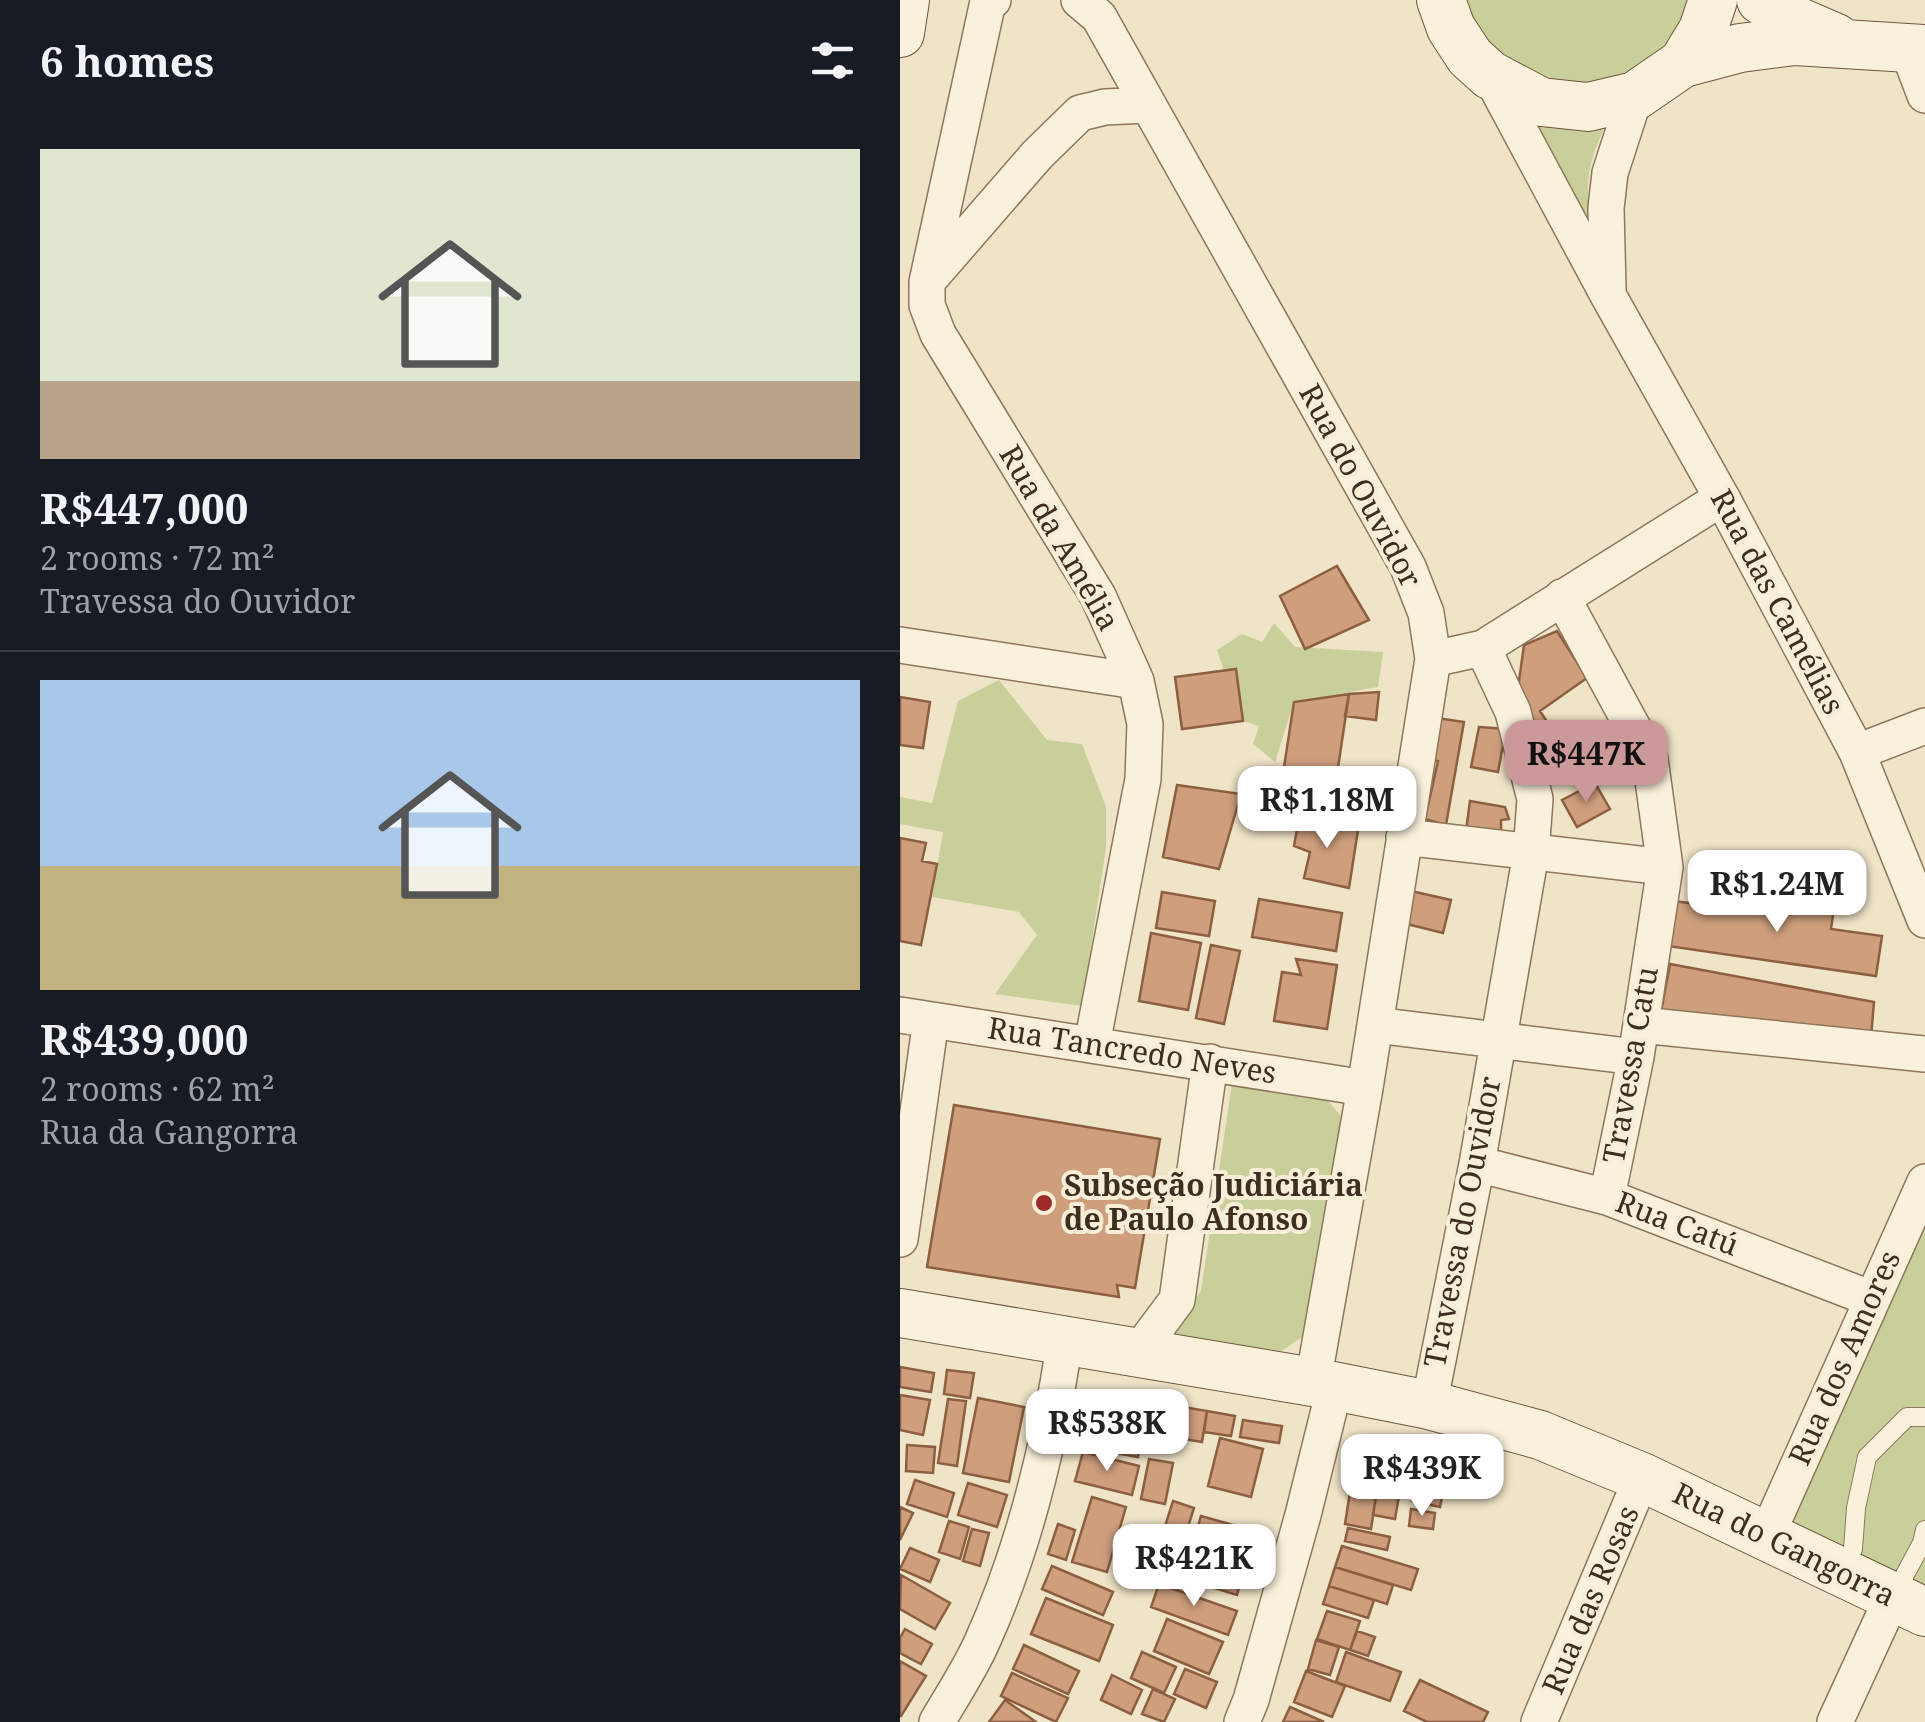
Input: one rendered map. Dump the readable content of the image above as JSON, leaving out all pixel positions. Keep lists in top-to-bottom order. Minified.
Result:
{"streets":{"street":["Rua do Ouvidor","Rua da Amélia","Rua das Camélias","Rua Tancredo Neves","Travessa Catu","Travessa do Ouvidor","Rua Catú","Rua dos Amores","Rua do Gangorra","Rua das Rosas"]},"crossings":[["Rua do Ouvidor","Rua Tancredo Neves"],["Rua do Ouvidor","Travessa do Ouvidor"],["Rua do Ouvidor","Rua do Gangorra"],["Rua da Amélia","Rua Tancredo Neves"],["Travessa Catu","Travessa do Ouvidor"],["Travessa Catu","Rua Catú"],["Travessa do Ouvidor","Rua Catú"],["Travessa do Ouvidor","Rua do Gangorra"],["Rua Catú","Rua dos Amores"],["Rua dos Amores","Rua do Gangorra"],["Rua do Gangorra","Rua das Rosas"]],"places":["Subseção Judiciária de Paulo Afonso"],"page":{"heading":"6 homes","list":[{"name":"R$447,000","note":"2 rooms · 72 m² · Travessa do Ouvidor"},{"name":"R$439,000","note":"2 rooms · 62 m² · Rua da Gangorra"}],"price":["R$447K","R$1.18M","R$1.24M","R$538K","R$439K","R$421K"]}}
